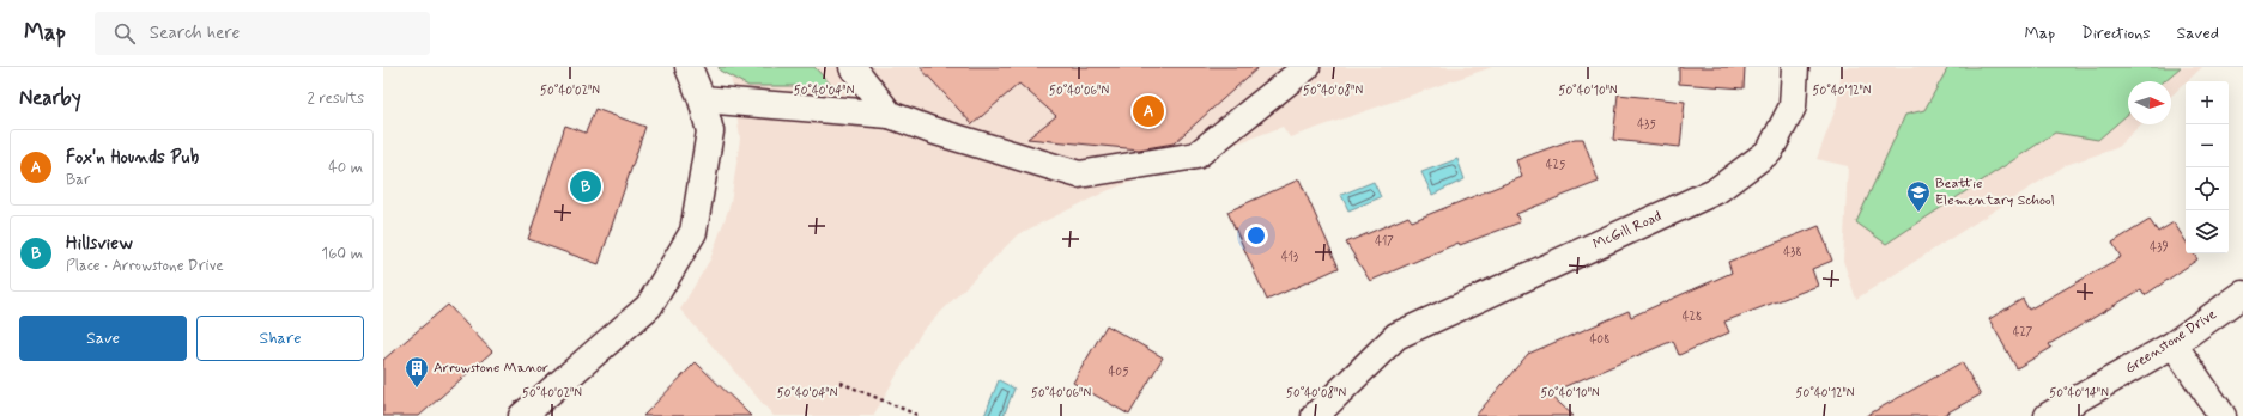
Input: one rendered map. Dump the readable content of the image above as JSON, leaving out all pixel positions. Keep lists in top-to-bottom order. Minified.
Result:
{"streets":{"street":["McGill Road","Greenstone Drive"]},"places":{"school or university":["Beattie Elementary School"],"building":["Arrowstone Manor"]},"house_numbers":["435","425","417","439","438","413","428","427","408","405"],"north":"right","page":{"header":"Map","search":"Search here","nav":["Map","Directions","Saved"],"heading":["Nearby","2 results"],"map_buttons":["+","−"],"pins":["A","B"],"list":[{"mark":"A","name":"Fox'n Hounds Pub","note":"Bar","value":"40 m"},{"mark":"B","name":"Hillsview","note":"Place · Arrowstone Drive","value":"160 m"}],"buttons":["Save","Share"]},"coordinates":["50°40'02\"N","50°40'04\"N","50°40'06\"N","50°40'08\"N","50°40'10\"N","50°40'12\"N","50°40'14\"N"]}
